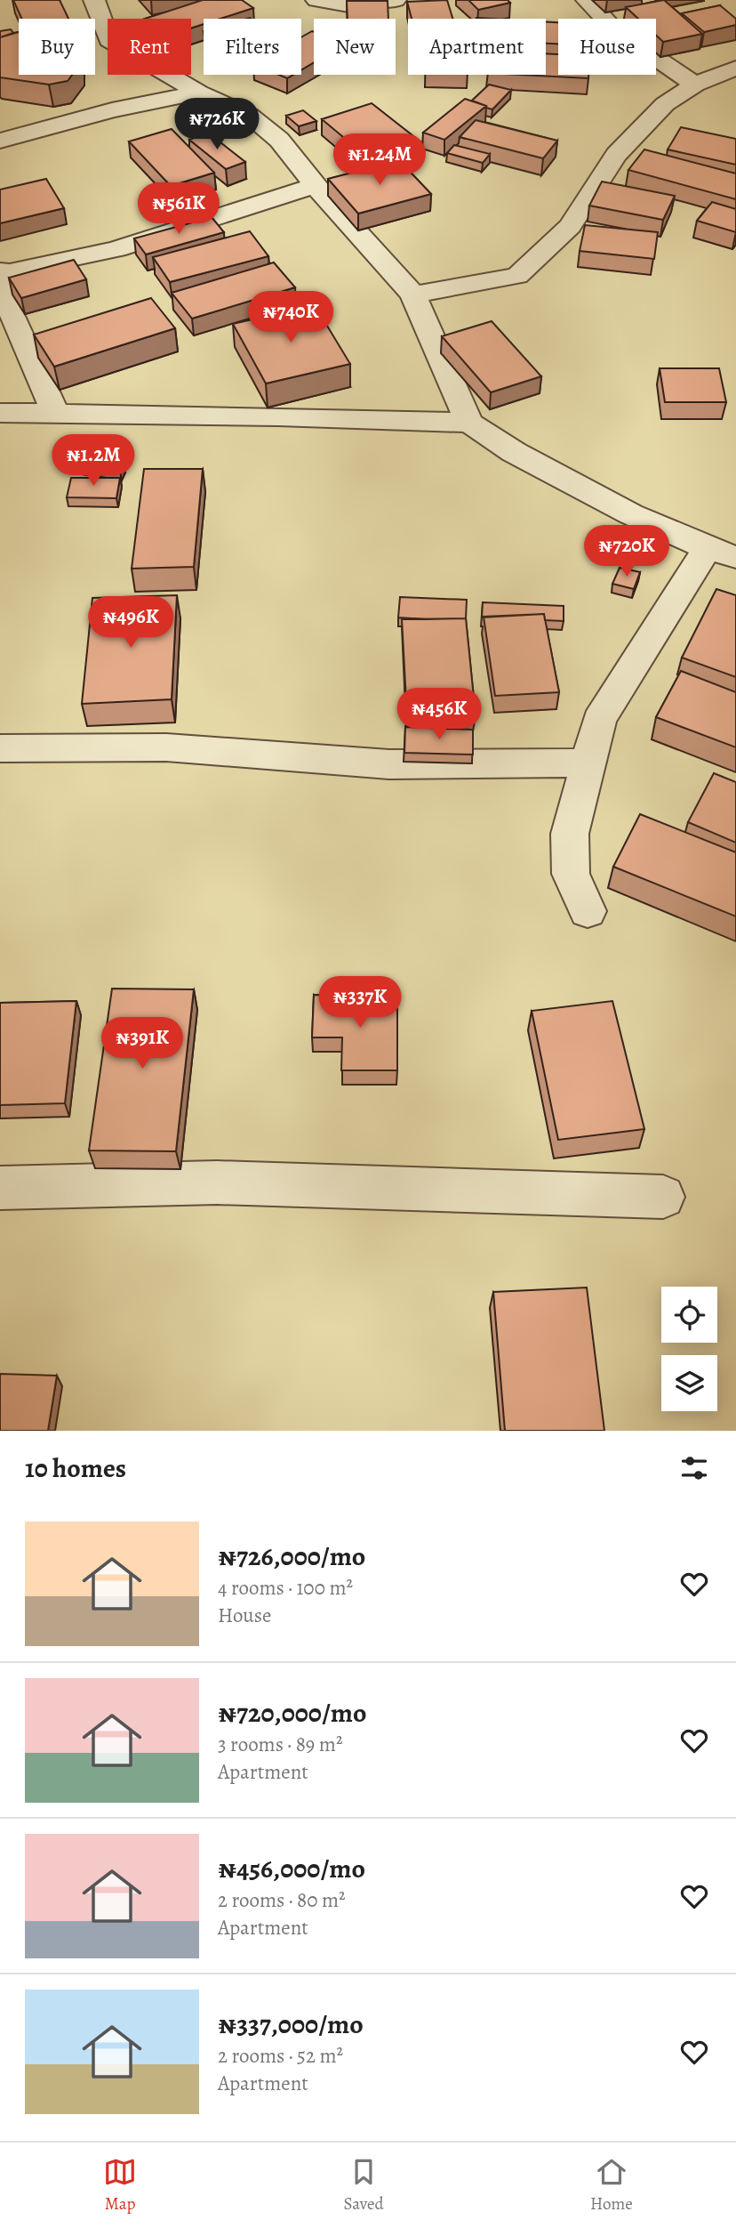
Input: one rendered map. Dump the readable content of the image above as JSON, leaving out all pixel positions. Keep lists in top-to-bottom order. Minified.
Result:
{"page":{"chip":["Buy","Rent","Filters","New","Apartment","House"],"price":["₦726K","₦1.24M","₦561K","₦740K","₦1.2M","₦720K","₦496K","₦456K","₦337K","₦391K"],"heading":"10 homes","list":[{"name":"₦726,000/mo","note":"4 rooms · 100 m² · House"},{"name":"₦720,000/mo","note":"3 rooms · 89 m² · Apartment"},{"name":"₦456,000/mo","note":"2 rooms · 80 m² · Apartment"},{"name":"₦337,000/mo","note":"2 rooms · 52 m² · Apartment"}],"tabs":["Map","Saved","Home"]}}
